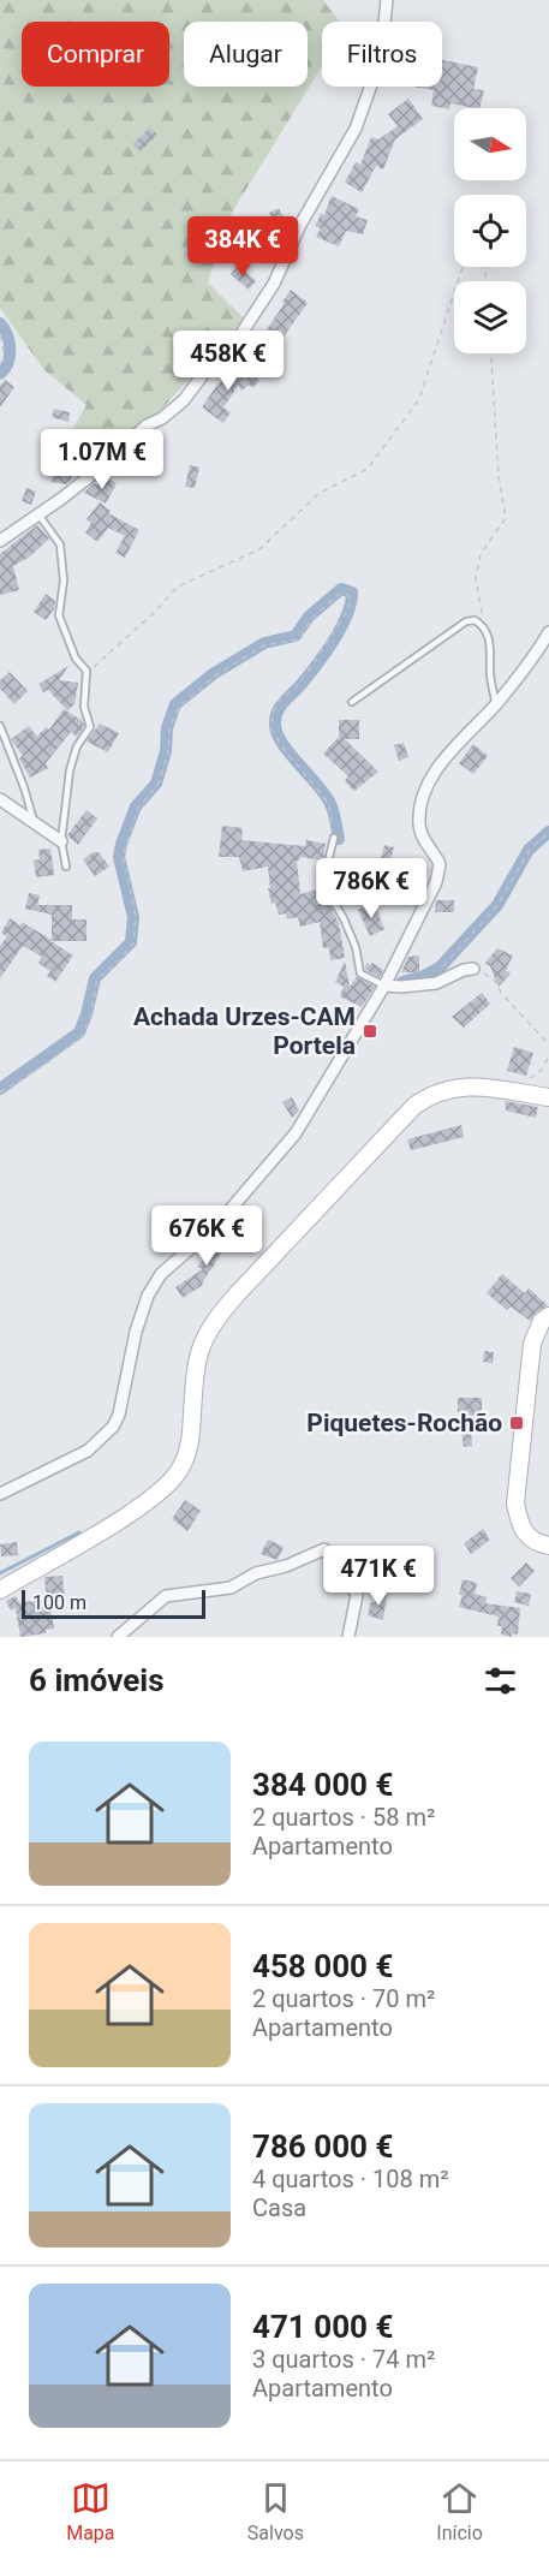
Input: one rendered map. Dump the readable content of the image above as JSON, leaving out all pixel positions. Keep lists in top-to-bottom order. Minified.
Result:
{"places":{"transit":["Achada Urzes-CAM Portela","Piquetes-Rochão"]},"scale_bar":"100 m","north":"right","page":{"chip":["Comprar","Alugar","Filtros"],"price":["384K €","458K €","1.07M €","786K €","676K €","471K €"],"scale":"100 m","heading":"6 imóveis","list":[{"name":"384 000 €","note":"2 quartos · 58 m² · Apartamento"},{"name":"458 000 €","note":"2 quartos · 70 m² · Apartamento"},{"name":"786 000 €","note":"4 quartos · 108 m² · Casa"},{"name":"471 000 €","note":"3 quartos · 74 m² · Apartamento"}],"tabs":["Mapa","Salvos","Início"]}}
